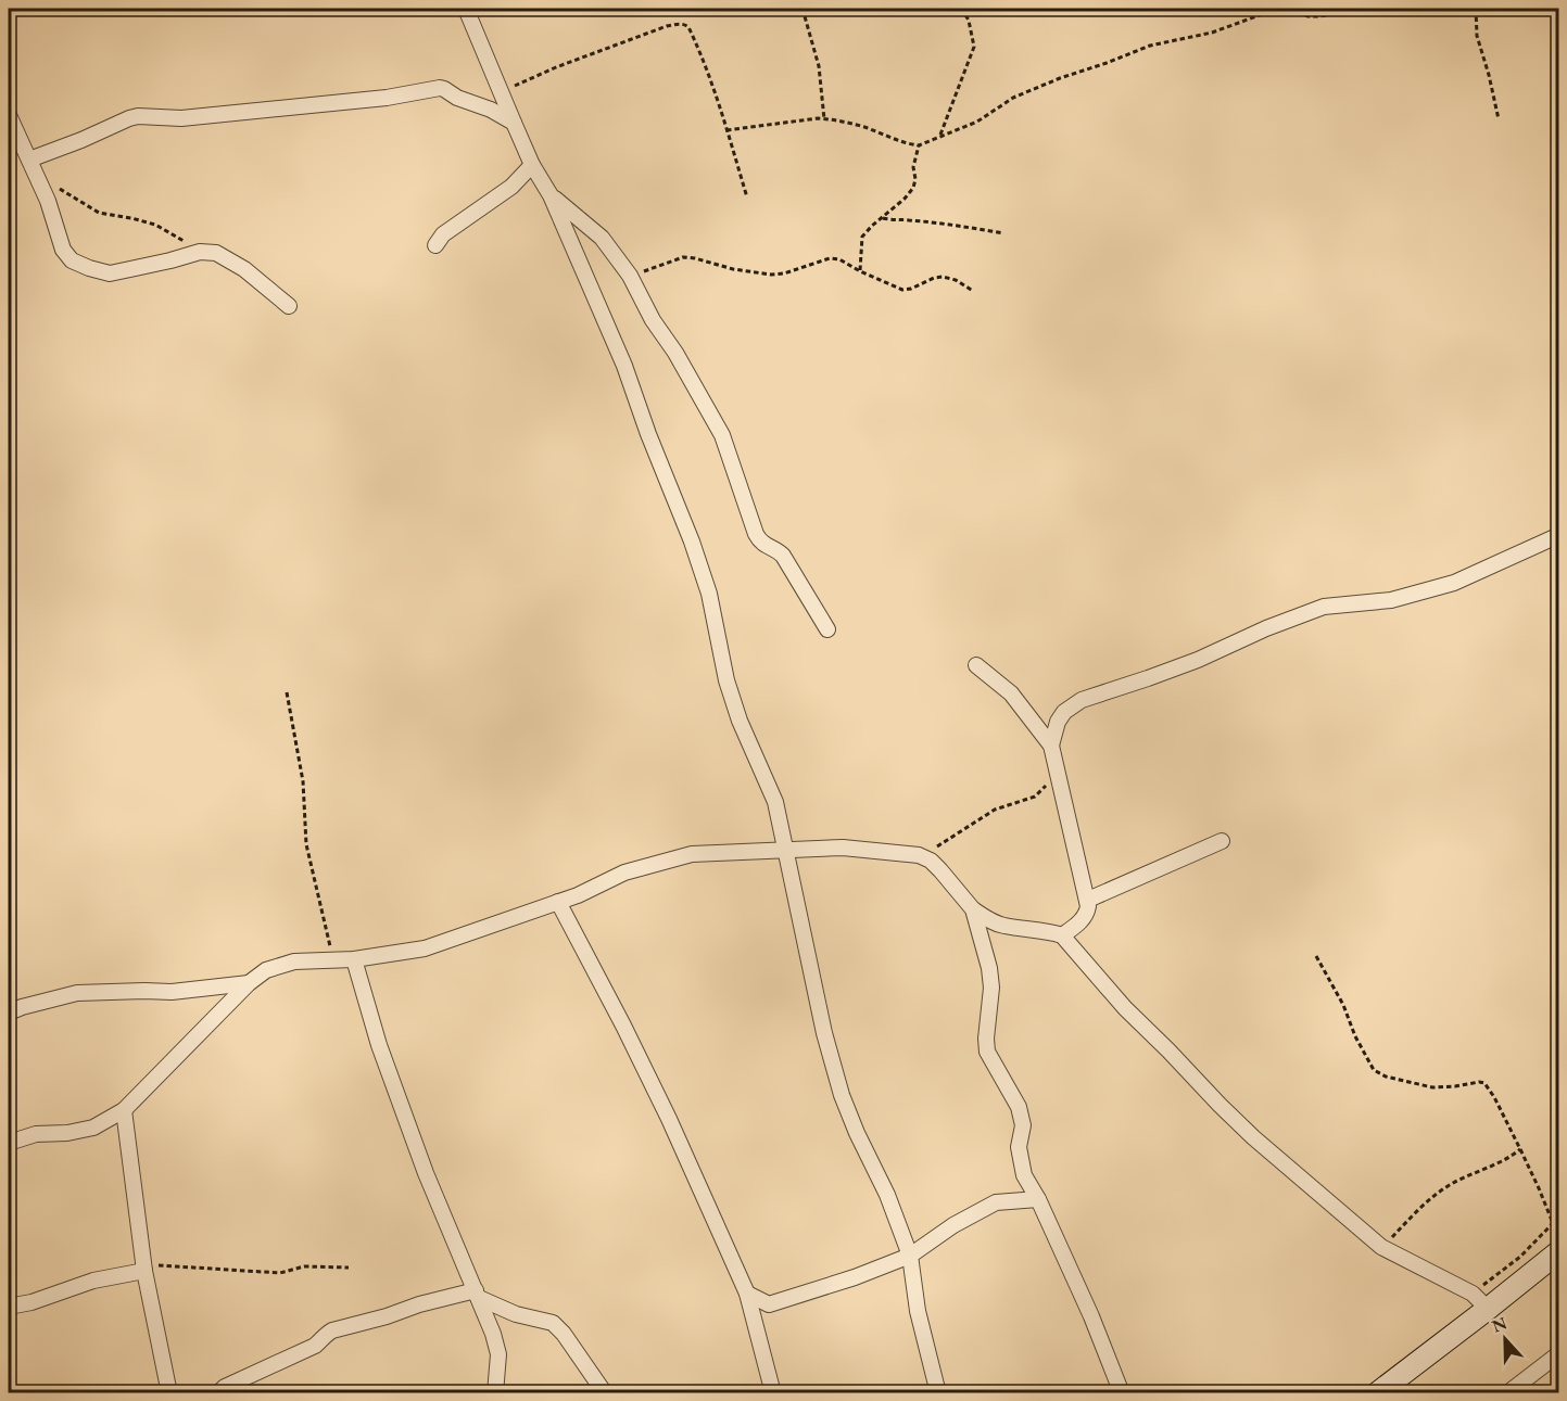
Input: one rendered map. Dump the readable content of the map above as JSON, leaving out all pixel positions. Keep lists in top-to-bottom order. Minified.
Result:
{"north":"top"}
